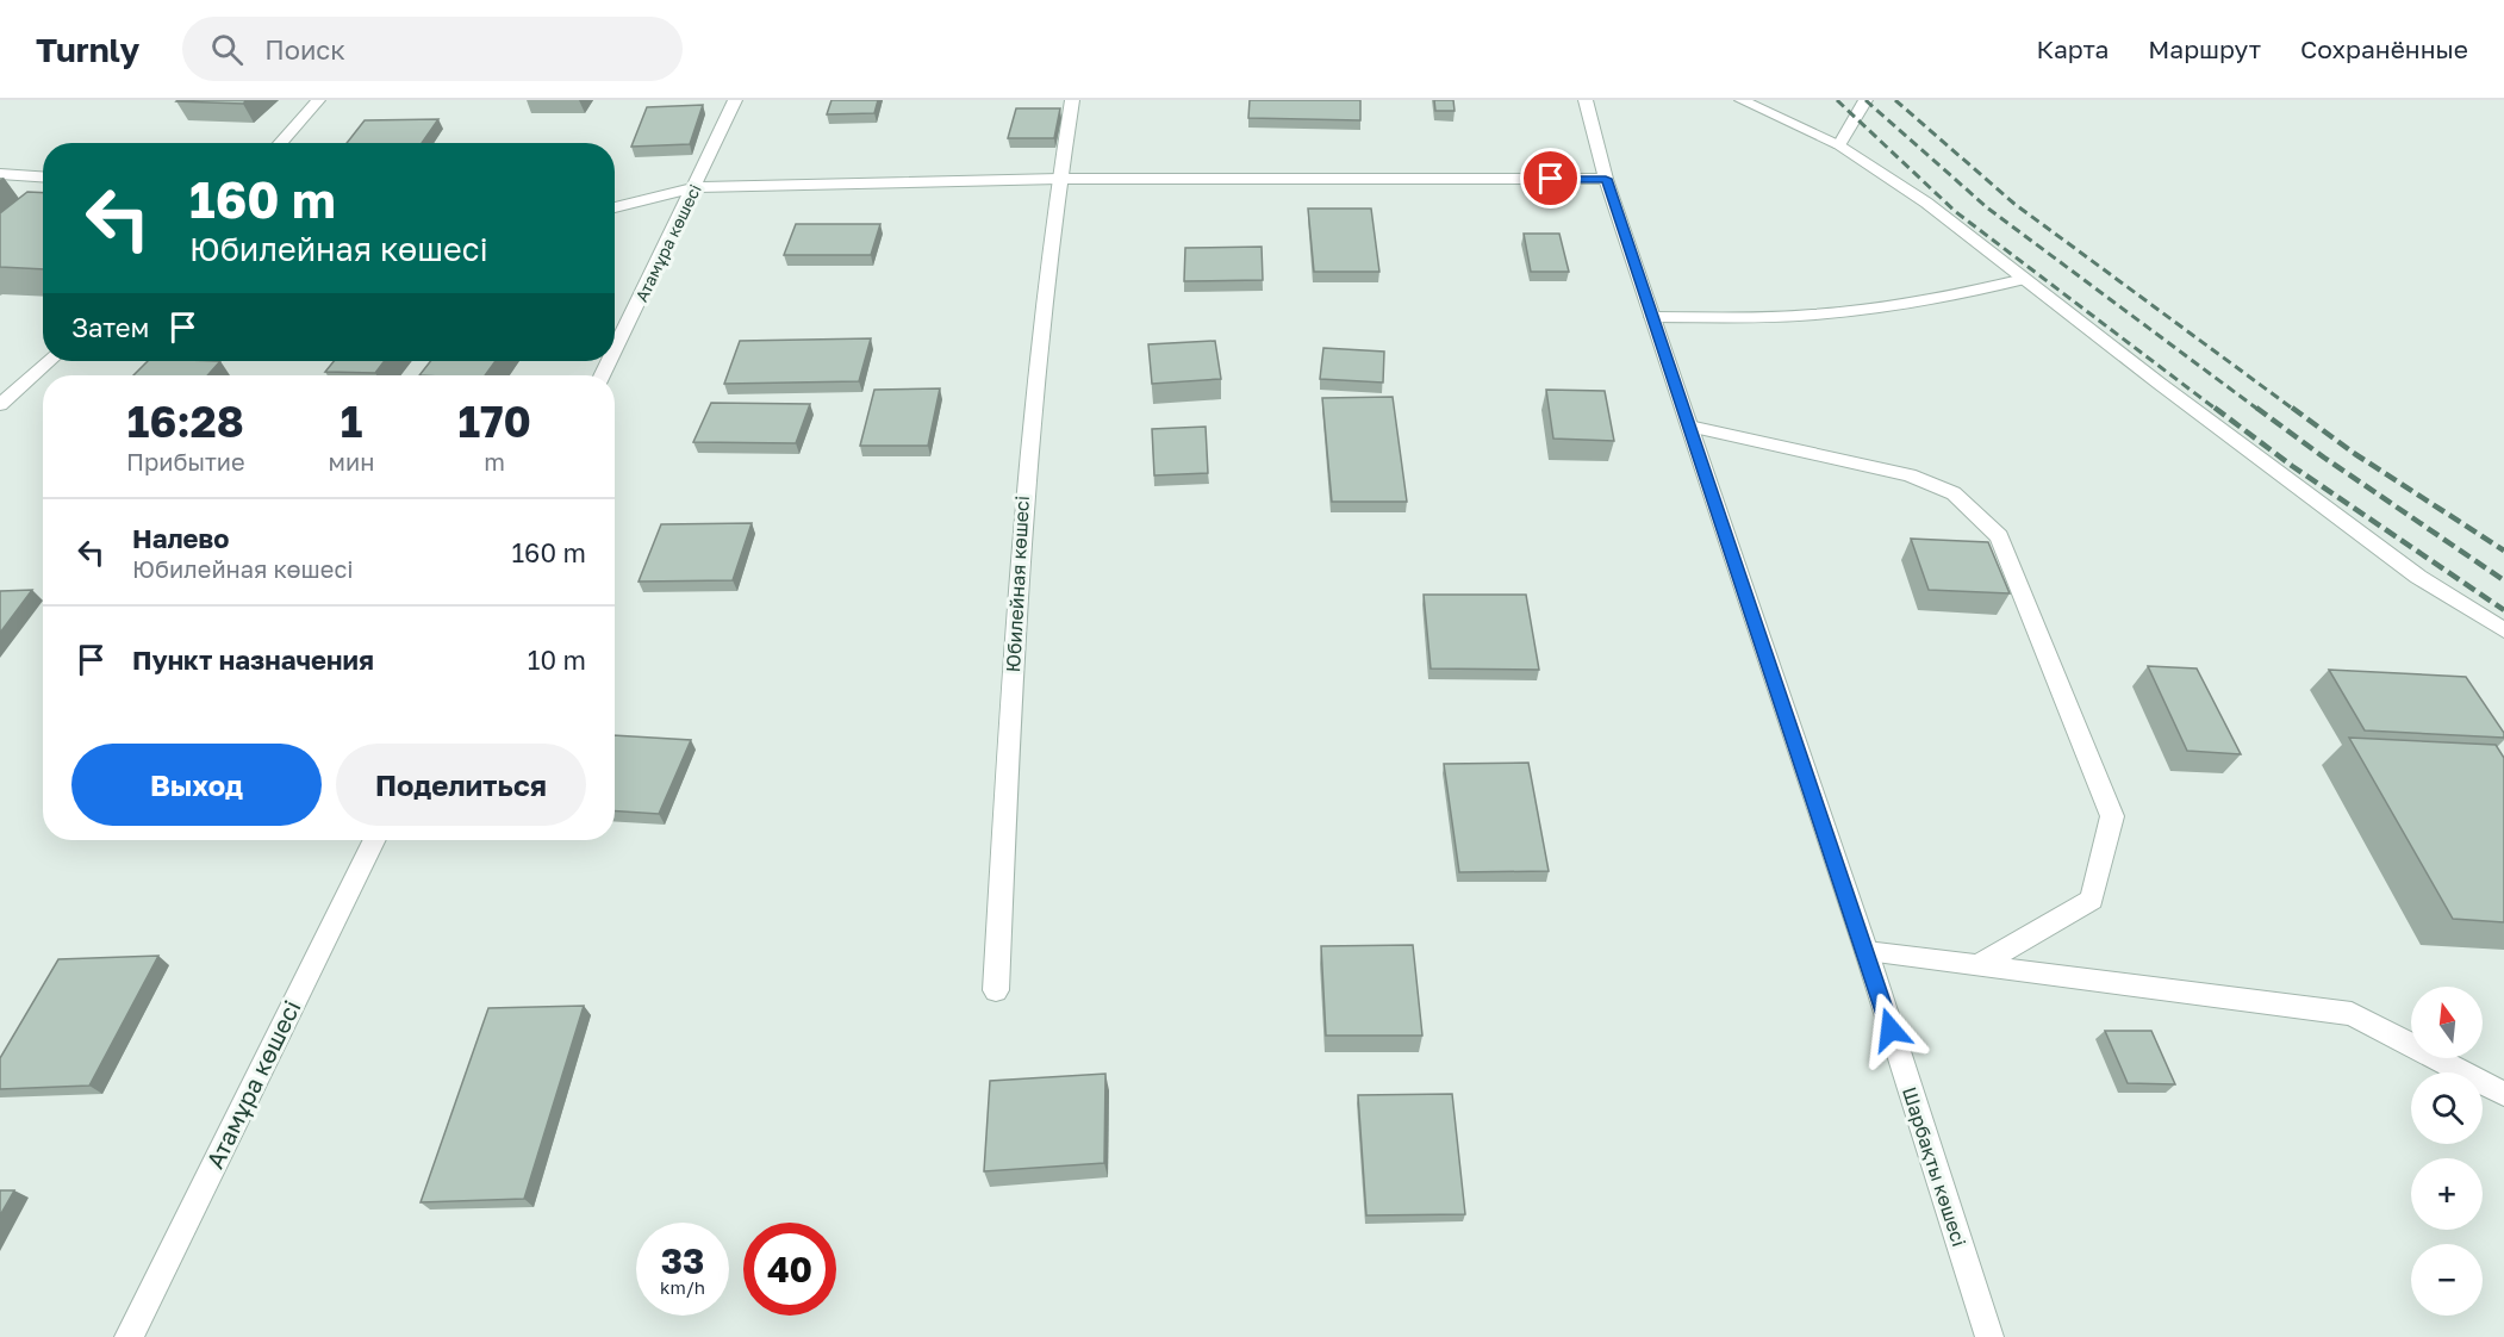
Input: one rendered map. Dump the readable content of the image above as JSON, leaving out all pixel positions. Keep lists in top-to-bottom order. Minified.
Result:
{"streets":{"street":["Атамұра көшесі","Юбилейная көшесі","Шарбақты көшесі"]},"north":"top","page":{"header":"Turnly","search":"Поиск","nav":["Карта","Маршрут","Сохранённые"],"turn":["160 m","Юбилейная көшесі"],"then":"Затем","eta":["16:28","Прибытие","1","мин","170","m"],"list":[{"name":"Налево","note":"Юбилейная көшесі","value":"160 m"},{"name":"Пункт назначения","value":"10 m"}],"buttons":["Выход","Поделиться"],"map_buttons":["+","−"],"speed":"33 km/h","limit":"40"}}
